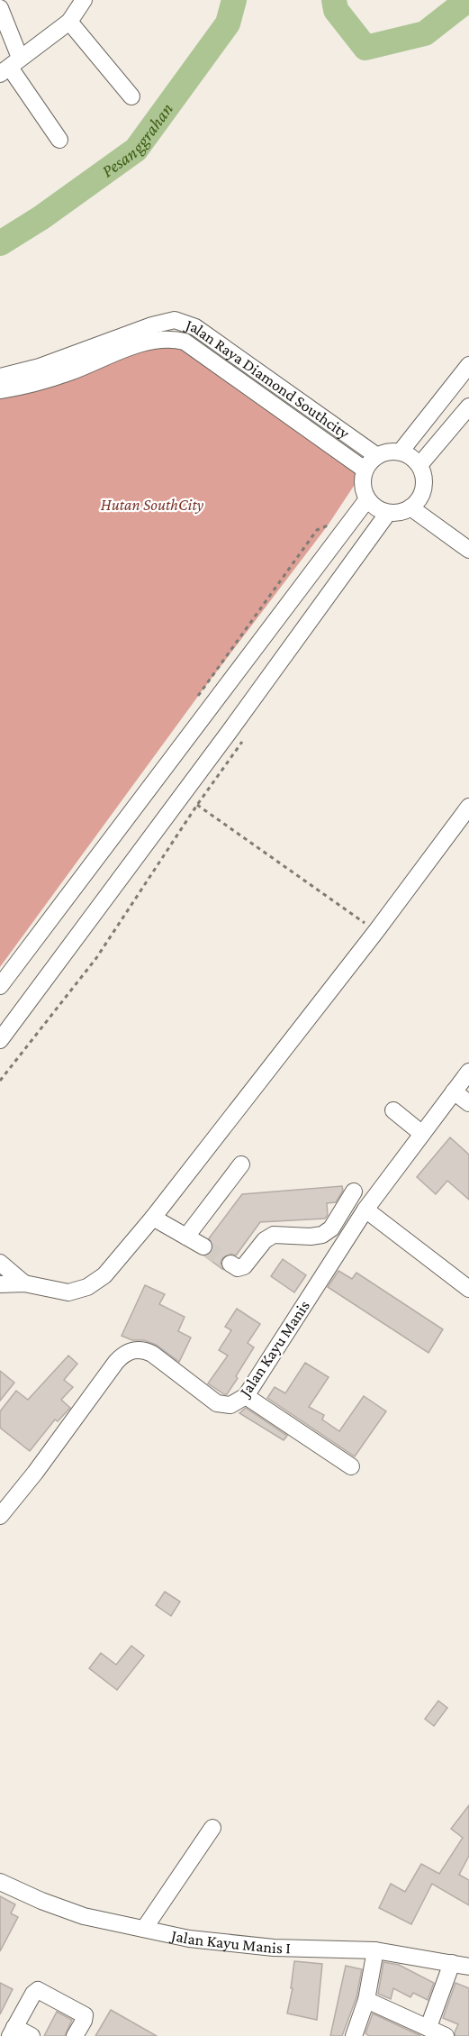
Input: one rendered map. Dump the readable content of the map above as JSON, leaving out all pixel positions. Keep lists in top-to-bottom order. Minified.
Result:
{"streets":{"street":["Jalan Raya Diamond Southcity","Jalan Kayu Manis","Jalan Kayu Manis I"]},"water":["Pesanggrahan"],"parks":["Hutan SouthCity"]}
